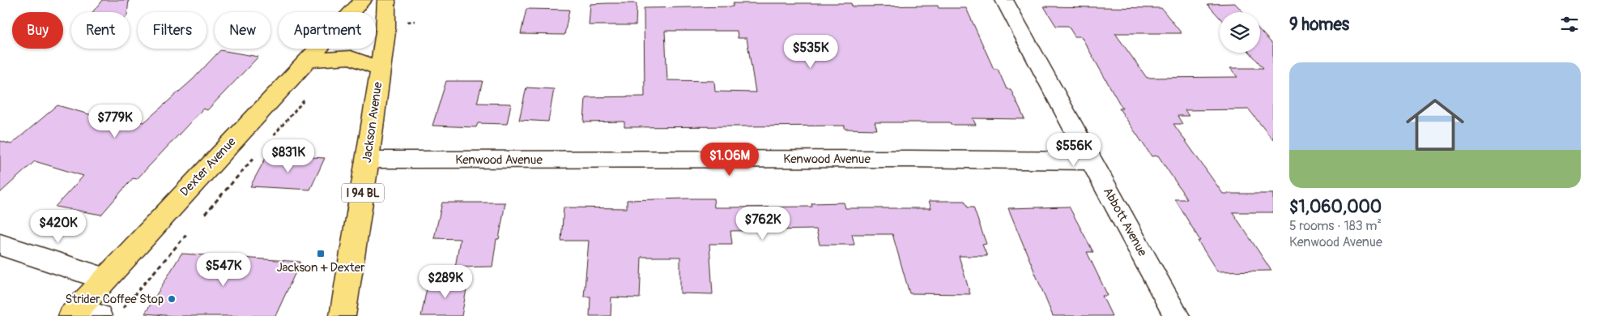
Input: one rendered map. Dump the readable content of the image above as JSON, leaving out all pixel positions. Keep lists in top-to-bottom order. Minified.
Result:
{"streets":{"main road":["Jackson Avenue","Dexter Avenue","I 94 BL"],"street":["Kenwood Avenue","Abbott Avenue"]},"crossings":[["Jackson Avenue","Kenwood Avenue"],["Kenwood Avenue","Abbott Avenue"]],"places":{"transit":["Jackson + Dexter"],"other":["Strider Coffee Stop"]},"page":{"heading":"9 homes","chip":["Buy","Rent","Filters","New","Apartment"],"price":["$535K","$779K","$556K","$831K","$1.06M","$762K","$420K","$547K","$289K"],"list":[{"name":"$1,060,000","note":"5 rooms · 183 m² · Kenwood Avenue"}]}}
